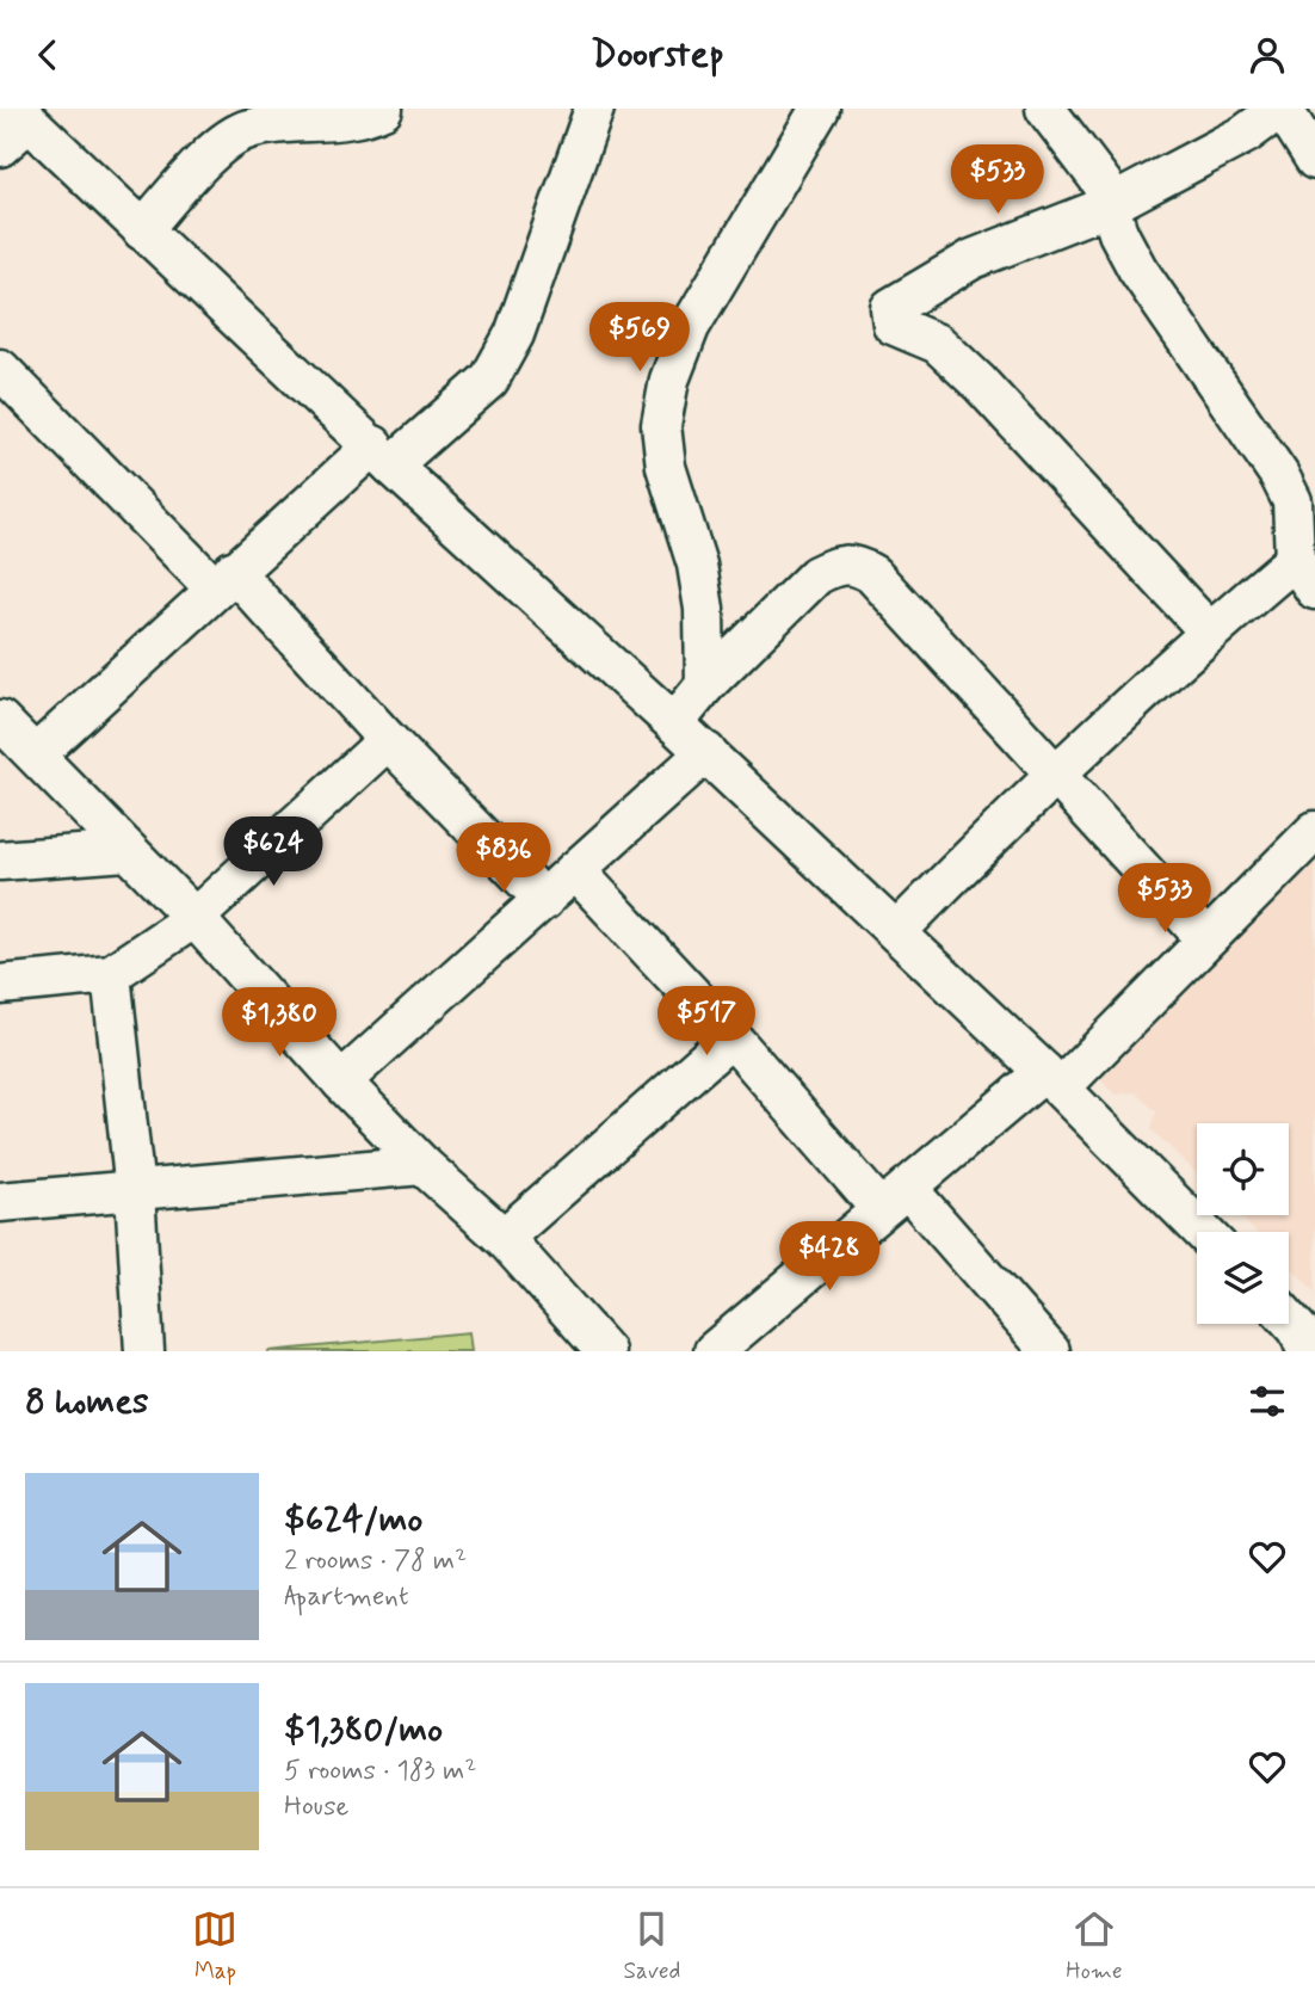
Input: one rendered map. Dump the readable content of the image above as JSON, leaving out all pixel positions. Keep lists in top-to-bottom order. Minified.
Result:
{"page":{"header":"Doorstep","price":["$533","$569","$624","$836","$533","$517","$1,380","$428"],"heading":"8 homes","list":[{"name":"$624/mo","note":"2 rooms · 78 m² · Apartment"},{"name":"$1,380/mo","note":"5 rooms · 183 m² · House"}],"tabs":["Map","Saved","Home"]}}
